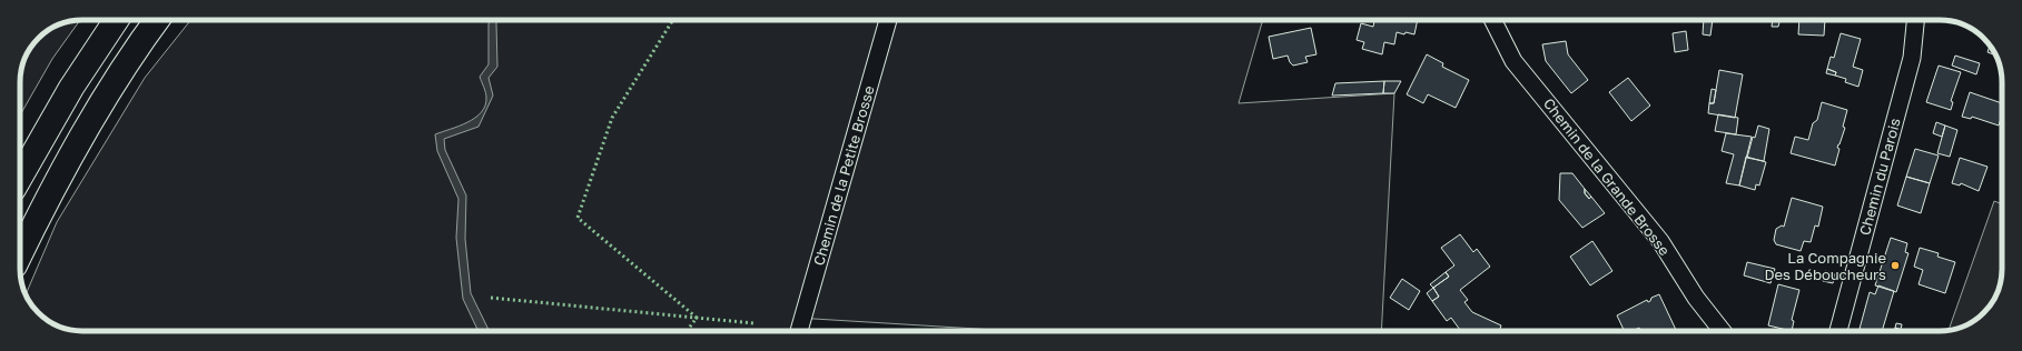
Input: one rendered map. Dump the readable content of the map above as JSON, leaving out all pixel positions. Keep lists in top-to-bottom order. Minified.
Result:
{"streets":{"street":["Chemin de la Petite Brosse","Chemin de la Grande Brosse","Chemin du Parois"]},"places":["La Compagnie Des Déboucheurs"]}
